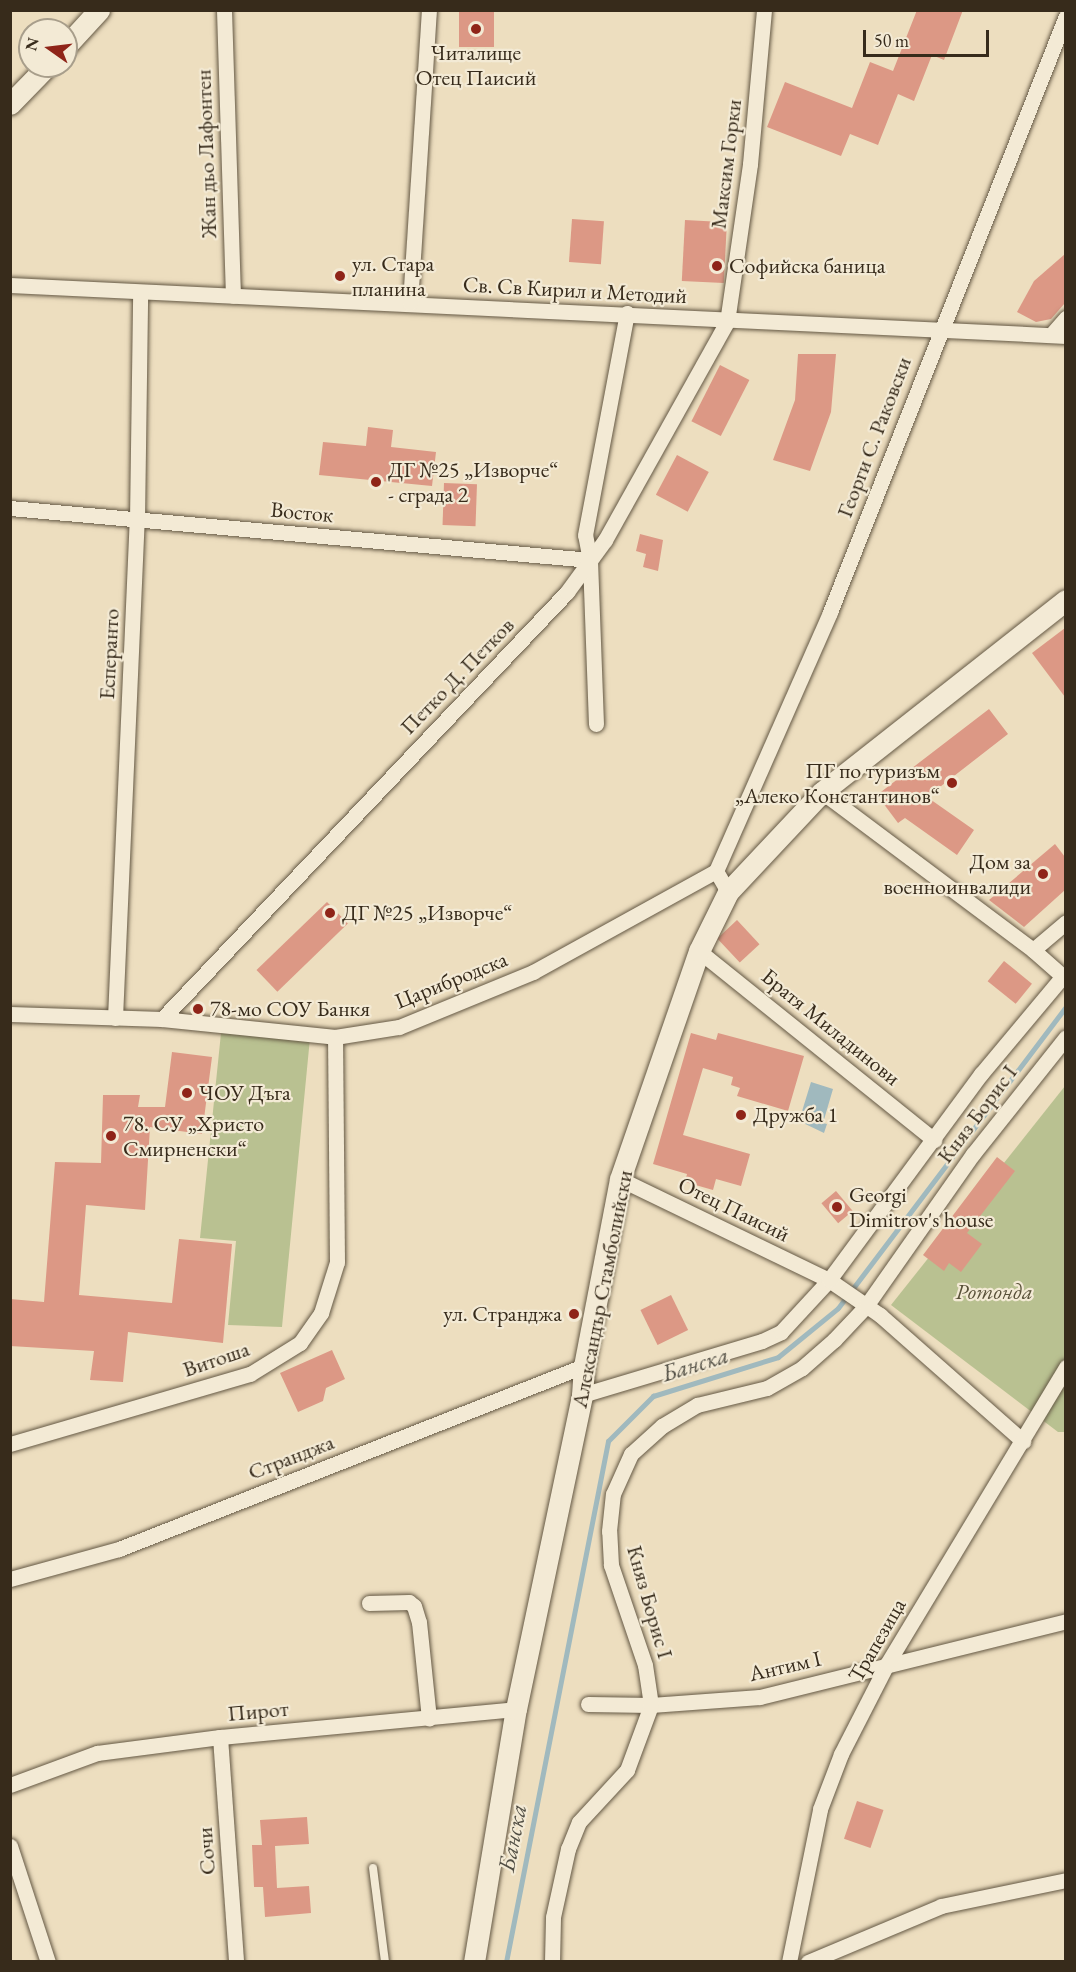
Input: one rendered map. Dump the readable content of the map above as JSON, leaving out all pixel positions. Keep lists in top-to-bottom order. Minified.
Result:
{"streets":{"street":["Жан дьо Лафонтен","Максим Горки","Св. Св Кирил и Методий","Георги С. Раковски","Восток","Есперанто","Петко Д. Петков","Царибродска","Братя Миладинови","Княз Борис I","Отец Паисий","Александър Стамболийски","Витоша","Странджа","Трапезица","Антим I","Пирот","Сочи"]},"crossings":[["Жан дьо Лафонтен","Св. Св Кирил и Методий"],["Максим Горки","Св. Св Кирил и Методий"],["Максим Горки","Петко Д. Петков"],["Св. Св Кирил и Методий","Георги С. Раковски"],["Св. Св Кирил и Методий","Есперанто"],["Св. Св Кирил и Методий","Петко Д. Петков"],["Георги С. Раковски","Царибродска"],["Восток","Есперанто"],["Восток","Петко Д. Петков"],["Есперанто","Царибродска"],["Петко Д. Петков","Царибродска"],["Царибродска","Витоша"],["Братя Миладинови","Княз Борис I"],["Братя Миладинови","Александър Стамболийски"],["Княз Борис I","Отец Паисий"],["Княз Борис I","Александър Стамболийски"],["Княз Борис I","Антим I"],["Отец Паисий","Александър Стамболийски"],["Александър Стамболийски","Странджа"],["Александър Стамболийски","Пирот"],["Трапезица","Антим I"],["Пирот","Сочи"]],"water":["Банска"],"parks":["Ротонда"],"places":["Читалище Отец Паисий","Софийска баница","ул. Стара планина","ДГ №25 „Изворче“ - сграда 2","ПГ по туризъм „Алеко Константинов“","Дом за военноинвалиди","ДГ №25 „Изворче“","78-мо СОУ Банкя","ЧОУ Дъга","Дружба 1","78. СУ „Христо Смирненски“","Georgi Dimitrov's house","ул. Странджа"],"scale_bar":"50 m","north":"left"}
